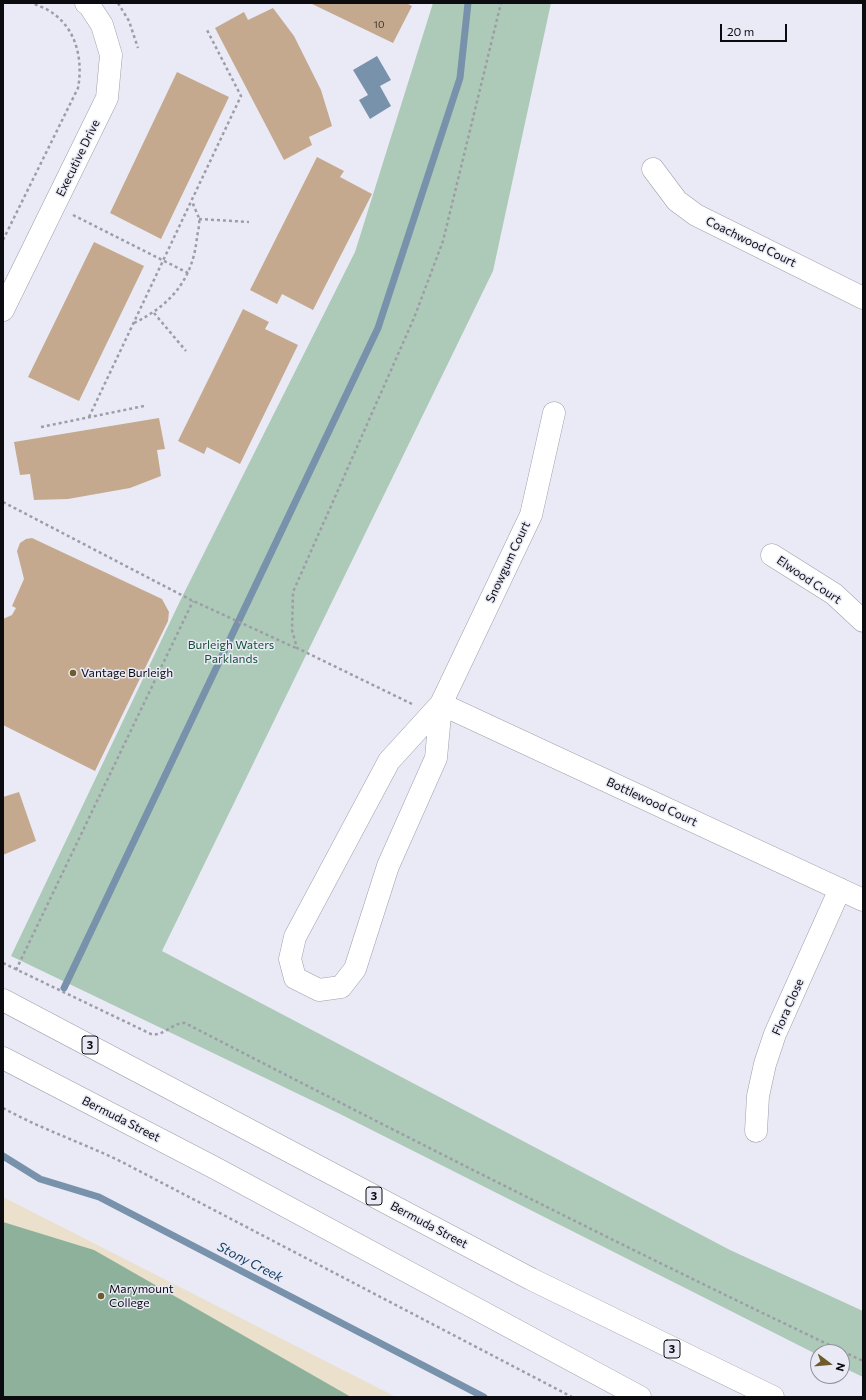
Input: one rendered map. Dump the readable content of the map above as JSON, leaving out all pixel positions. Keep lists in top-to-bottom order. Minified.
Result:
{"streets":{"street":["Executive Drive","Coachwood Court","Snowgum Court","Elwood Court","Bottlewood Court","Flora Close","3","Bermuda Street"]},"crossings":[["Snowgum Court","Bottlewood Court"],["Bottlewood Court","Flora Close"]],"water":["Stony Creek"],"parks":["Burleigh Waters Parklands"],"places":["Vantage Burleigh","Marymount College"],"house_numbers":["10"],"scale_bar":"20 m","north":"right"}
